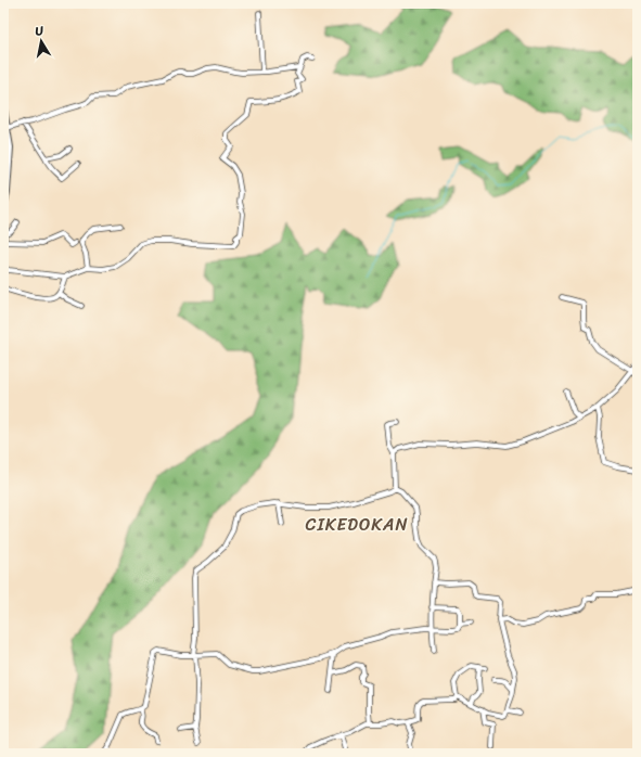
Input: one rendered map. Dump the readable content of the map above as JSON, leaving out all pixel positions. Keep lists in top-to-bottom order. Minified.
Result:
{"districts":["CIKEDOKAN"],"north":"top"}
